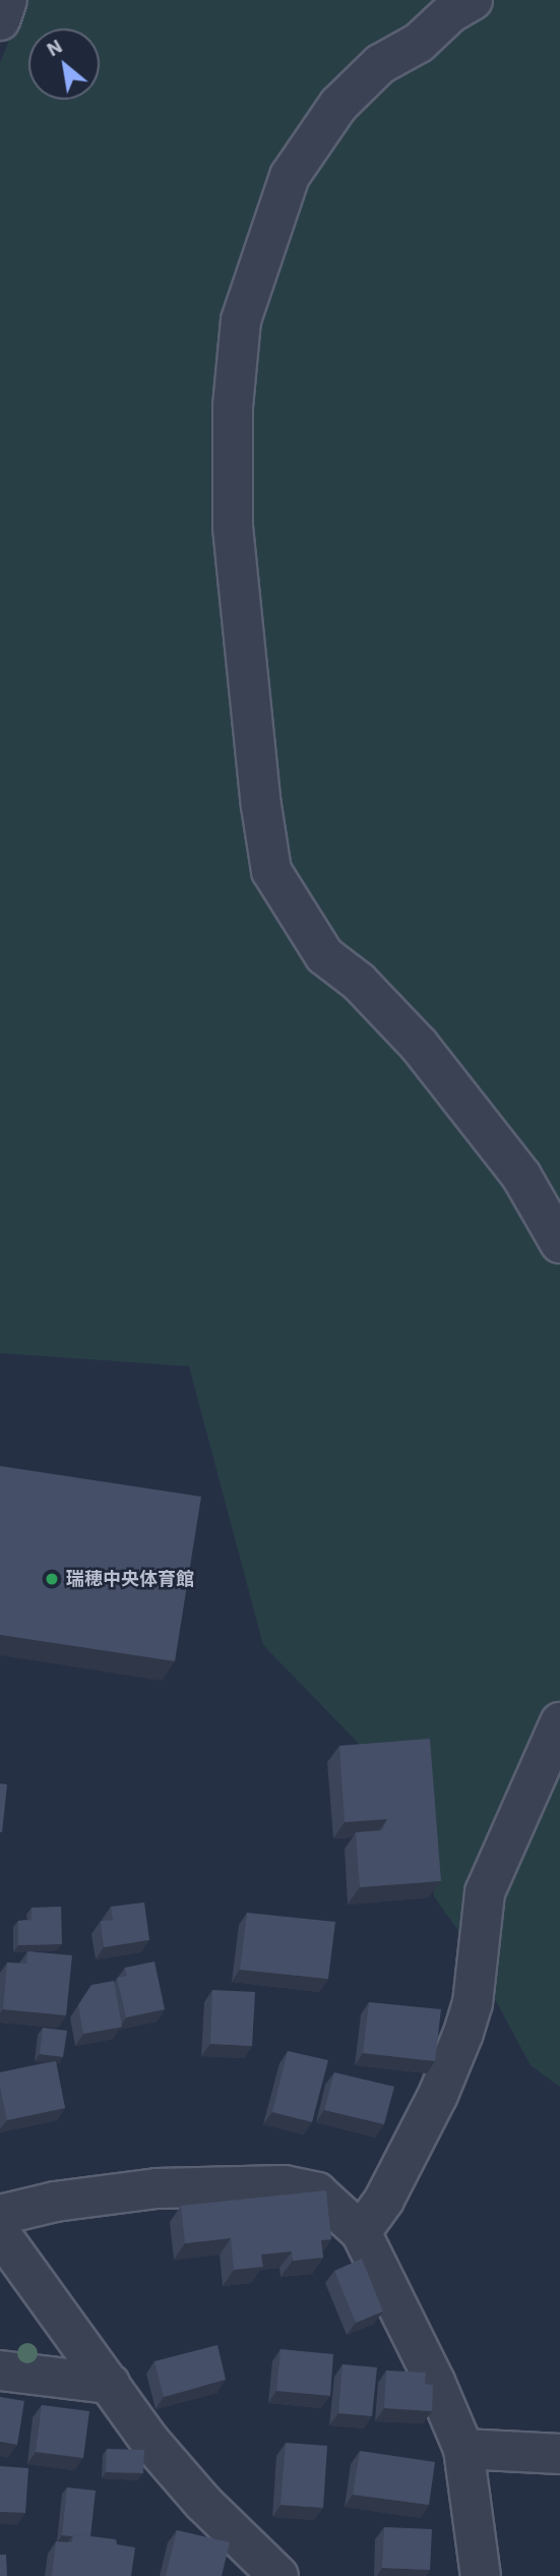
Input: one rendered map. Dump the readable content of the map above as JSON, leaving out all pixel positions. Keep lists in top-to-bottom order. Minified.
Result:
{"places":["瑞穂中央体育館"],"north":"top left"}
